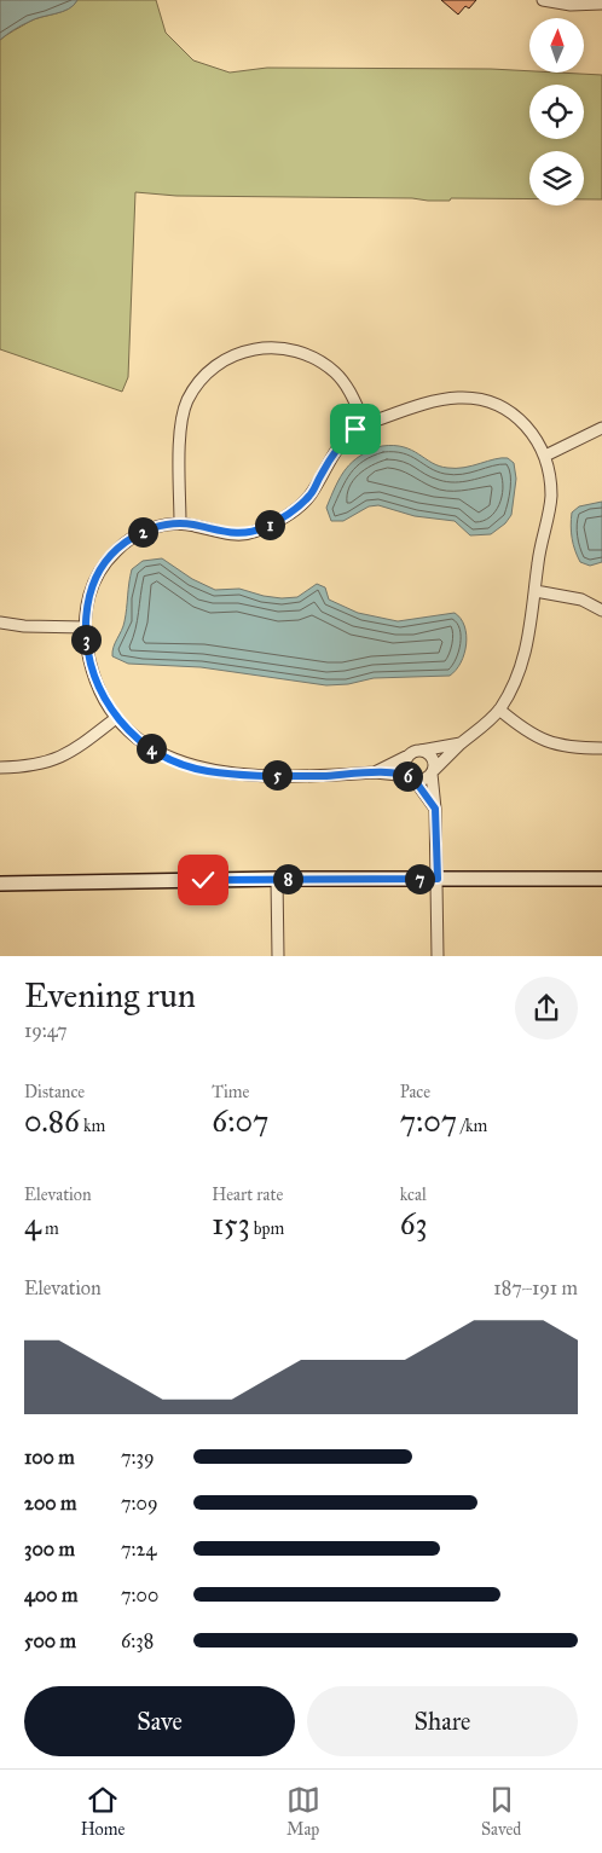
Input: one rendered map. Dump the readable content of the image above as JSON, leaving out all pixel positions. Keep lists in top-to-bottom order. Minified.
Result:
{"north":"top","page":{"pins":["1","2","3","4","5","6","7","8"],"heading":["Evening run","19:47"],"stats":[["Distance","0.86 km"],["Time","6:07"],["Pace","7:07 /km"],["Elevation","4 m"],["Heart rate","153 bpm"],["kcal","63"]],"chart":["Elevation","187–191 m"],"list":[{"name":"100 m","note":"7:39"},{"name":"200 m","note":"7:09"},{"name":"300 m","note":"7:24"},{"name":"400 m","note":"7:00"},{"name":"500 m","note":"6:38"}],"buttons":["Save","Share"],"tabs":["Home","Map","Saved"]}}
